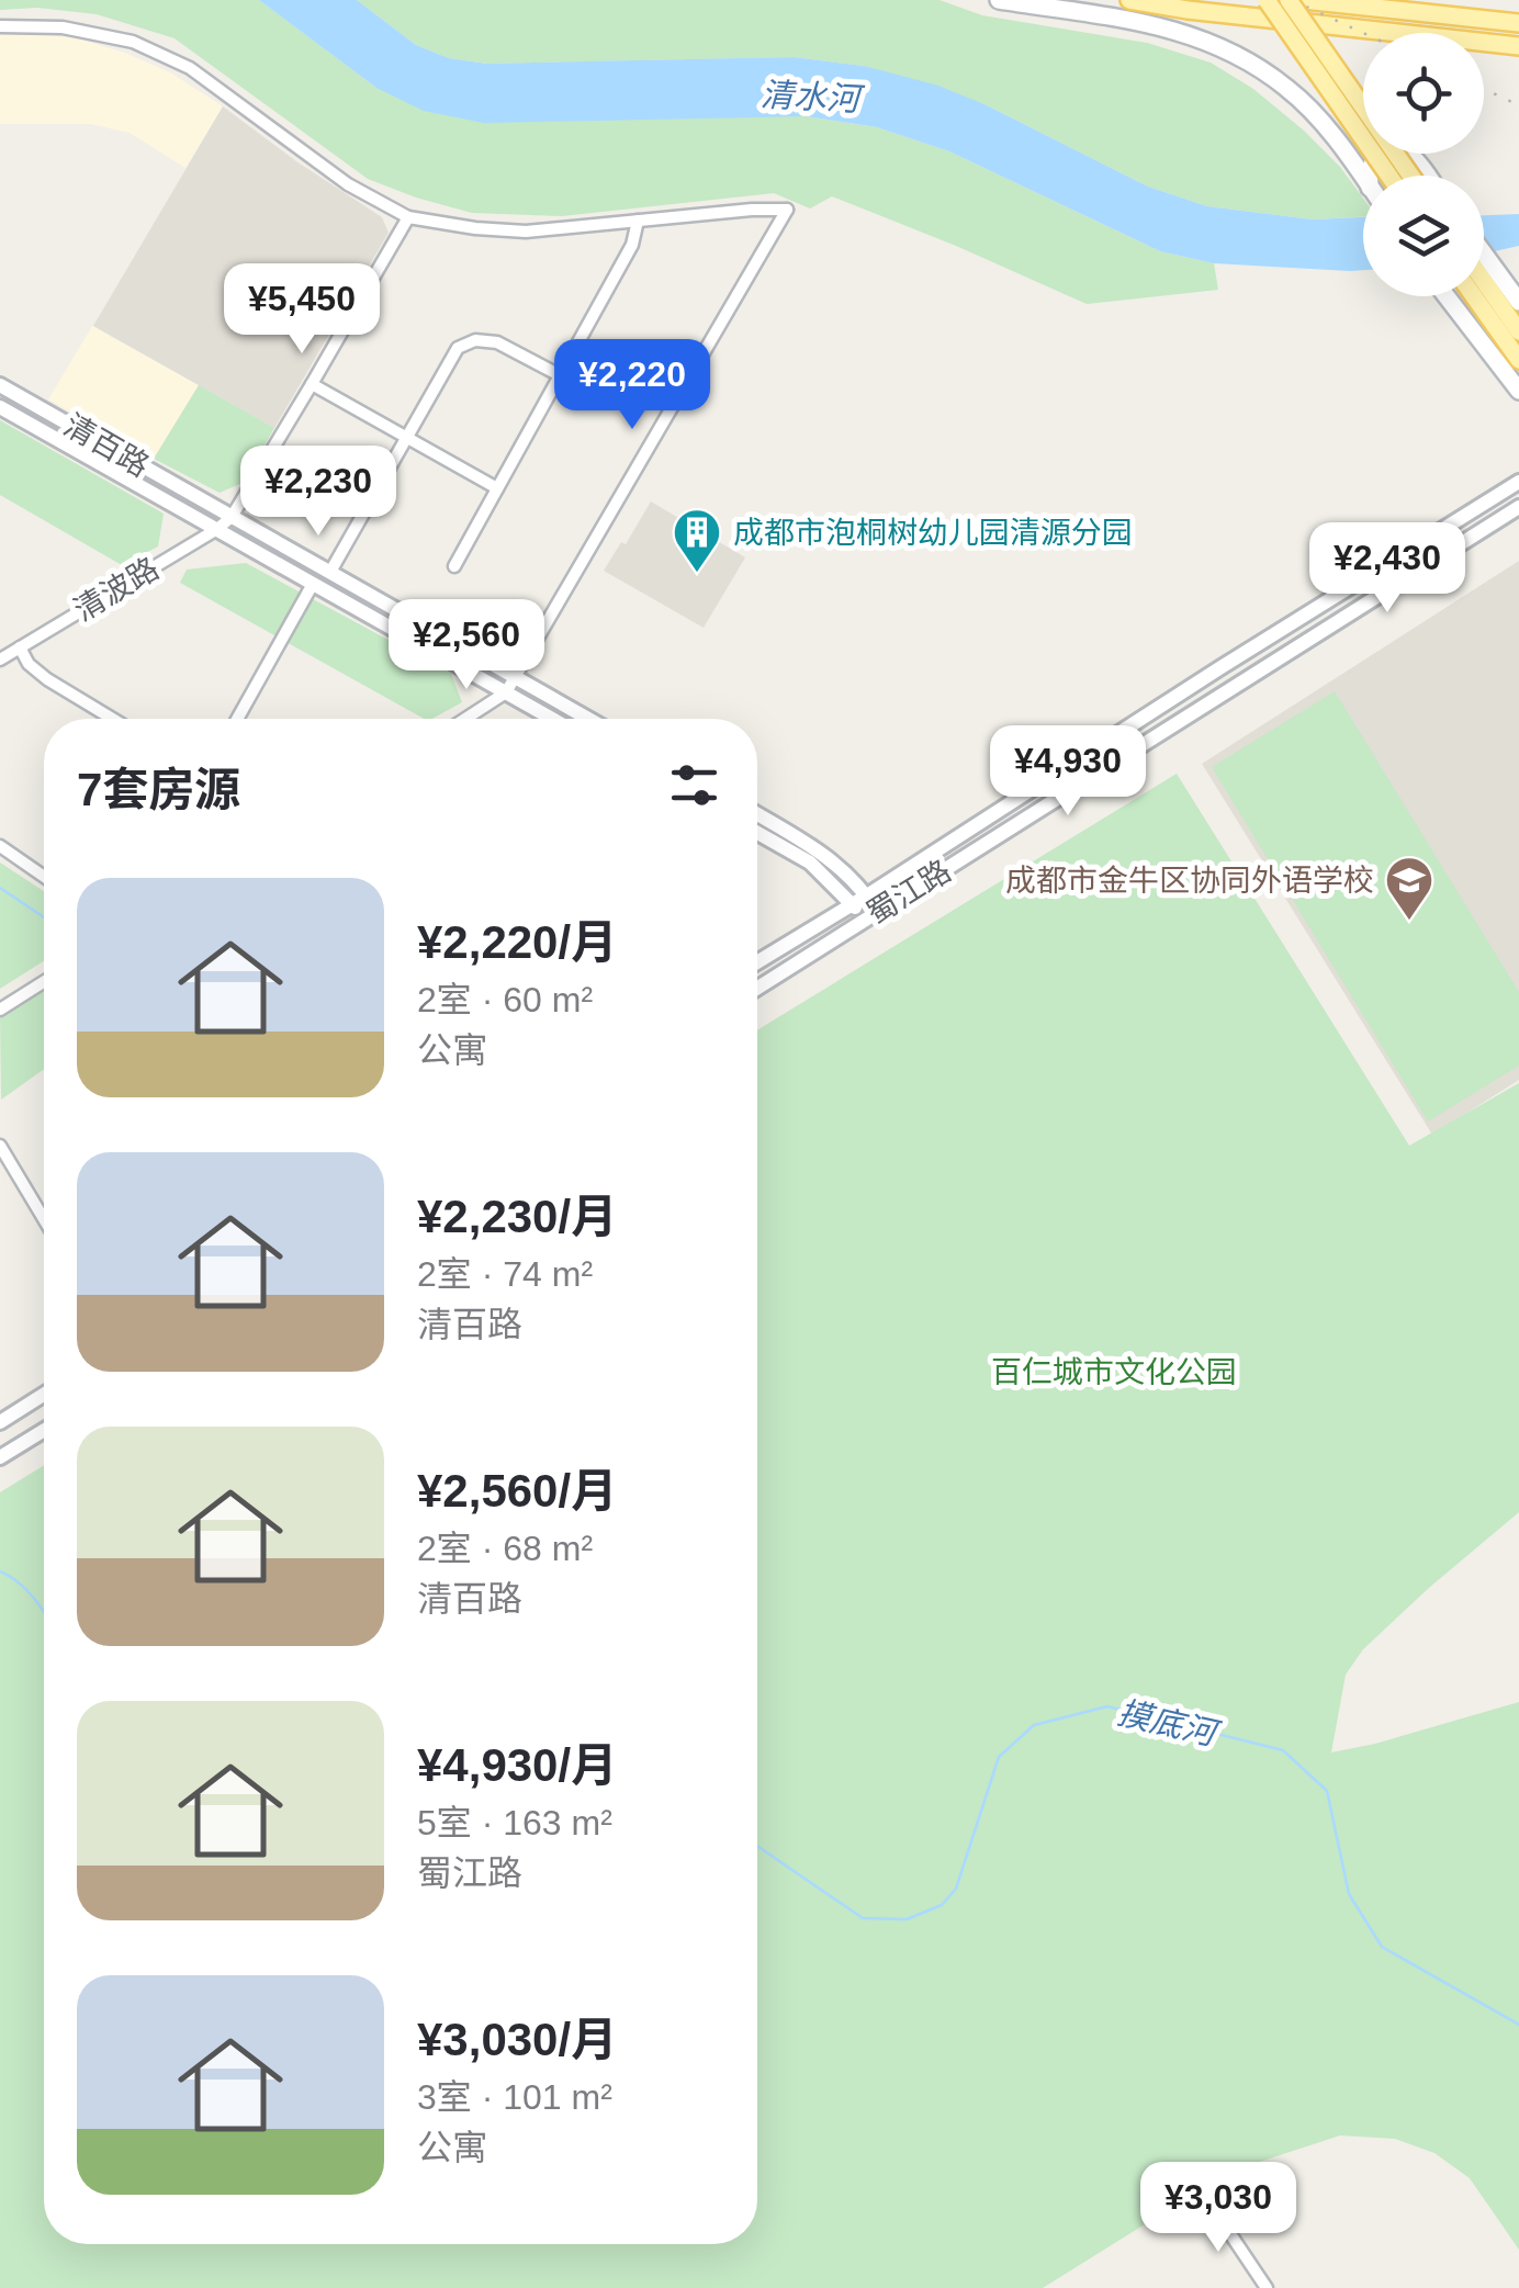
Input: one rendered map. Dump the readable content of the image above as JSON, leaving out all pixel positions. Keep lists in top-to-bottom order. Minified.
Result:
{"streets":{"street":["清百路","清波路","蜀江路"]},"crossings":[["清百路","清波路"]],"water":["清水河","摸底河"],"parks":["百仁城市文化公园"],"places":{"building":["成都市泡桐树幼儿园清源分园"],"school or university":["成都市金牛区协同外语学校"]},"page":{"price":["¥5,450","¥2,220","¥2,230","¥2,430","¥2,560","¥4,930","¥3,030"],"heading":"7套房源","list":[{"name":"¥2,220/月","note":"2室 · 60 m² · 公寓"},{"name":"¥2,230/月","note":"2室 · 74 m² · 清百路"},{"name":"¥2,560/月","note":"2室 · 68 m² · 清百路"},{"name":"¥4,930/月","note":"5室 · 163 m² · 蜀江路"},{"name":"¥3,030/月","note":"3室 · 101 m² · 公寓"}]}}
